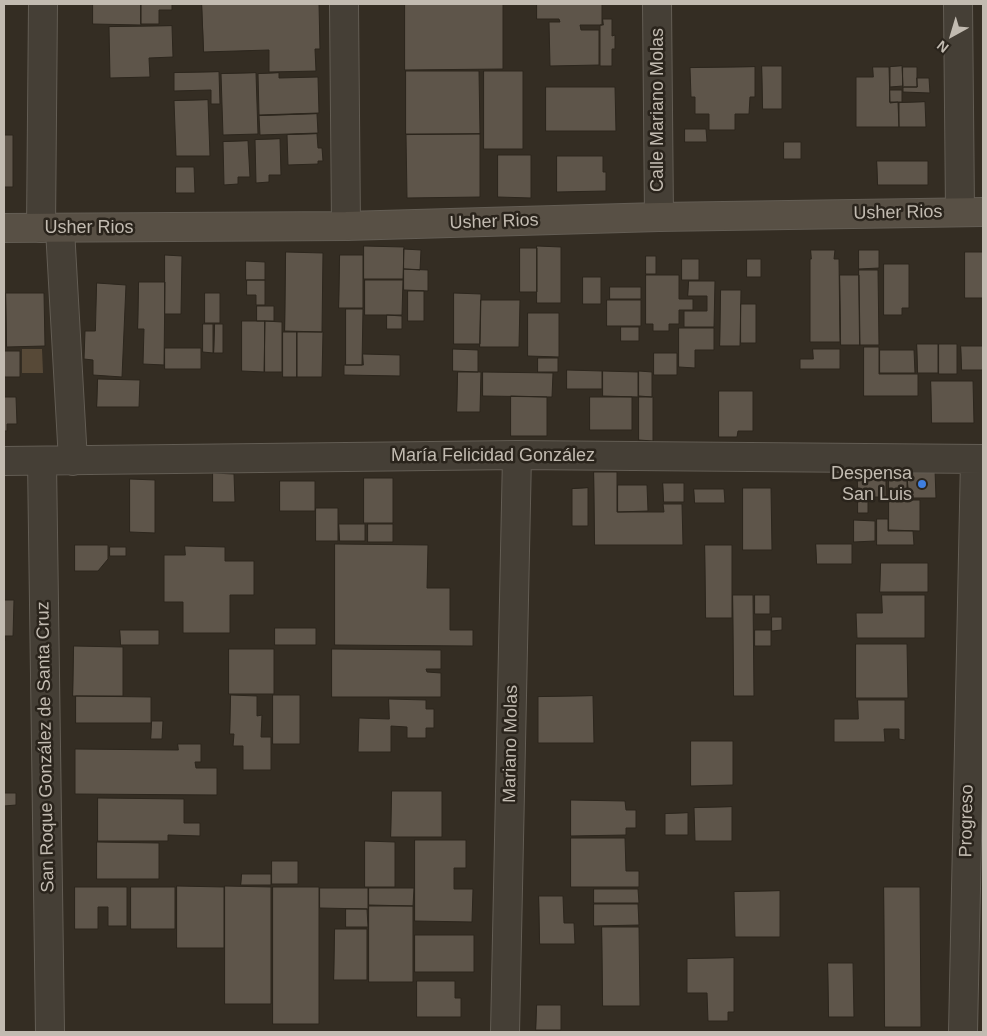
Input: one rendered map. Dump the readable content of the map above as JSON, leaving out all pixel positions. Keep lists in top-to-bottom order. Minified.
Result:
{"streets":{"street":["Calle Mariano Molas","Usher Rios","María Felicidad González","Mariano Molas","San Roque González de Santa Cruz","Progreso"]},"crossings":[["Calle Mariano Molas","Usher Rios"],["María Felicidad González","Mariano Molas"],["María Felicidad González","San Roque González de Santa Cruz"],["María Felicidad González","Progreso"]],"places":["Despensa San Luis"],"north":"bottom left"}
